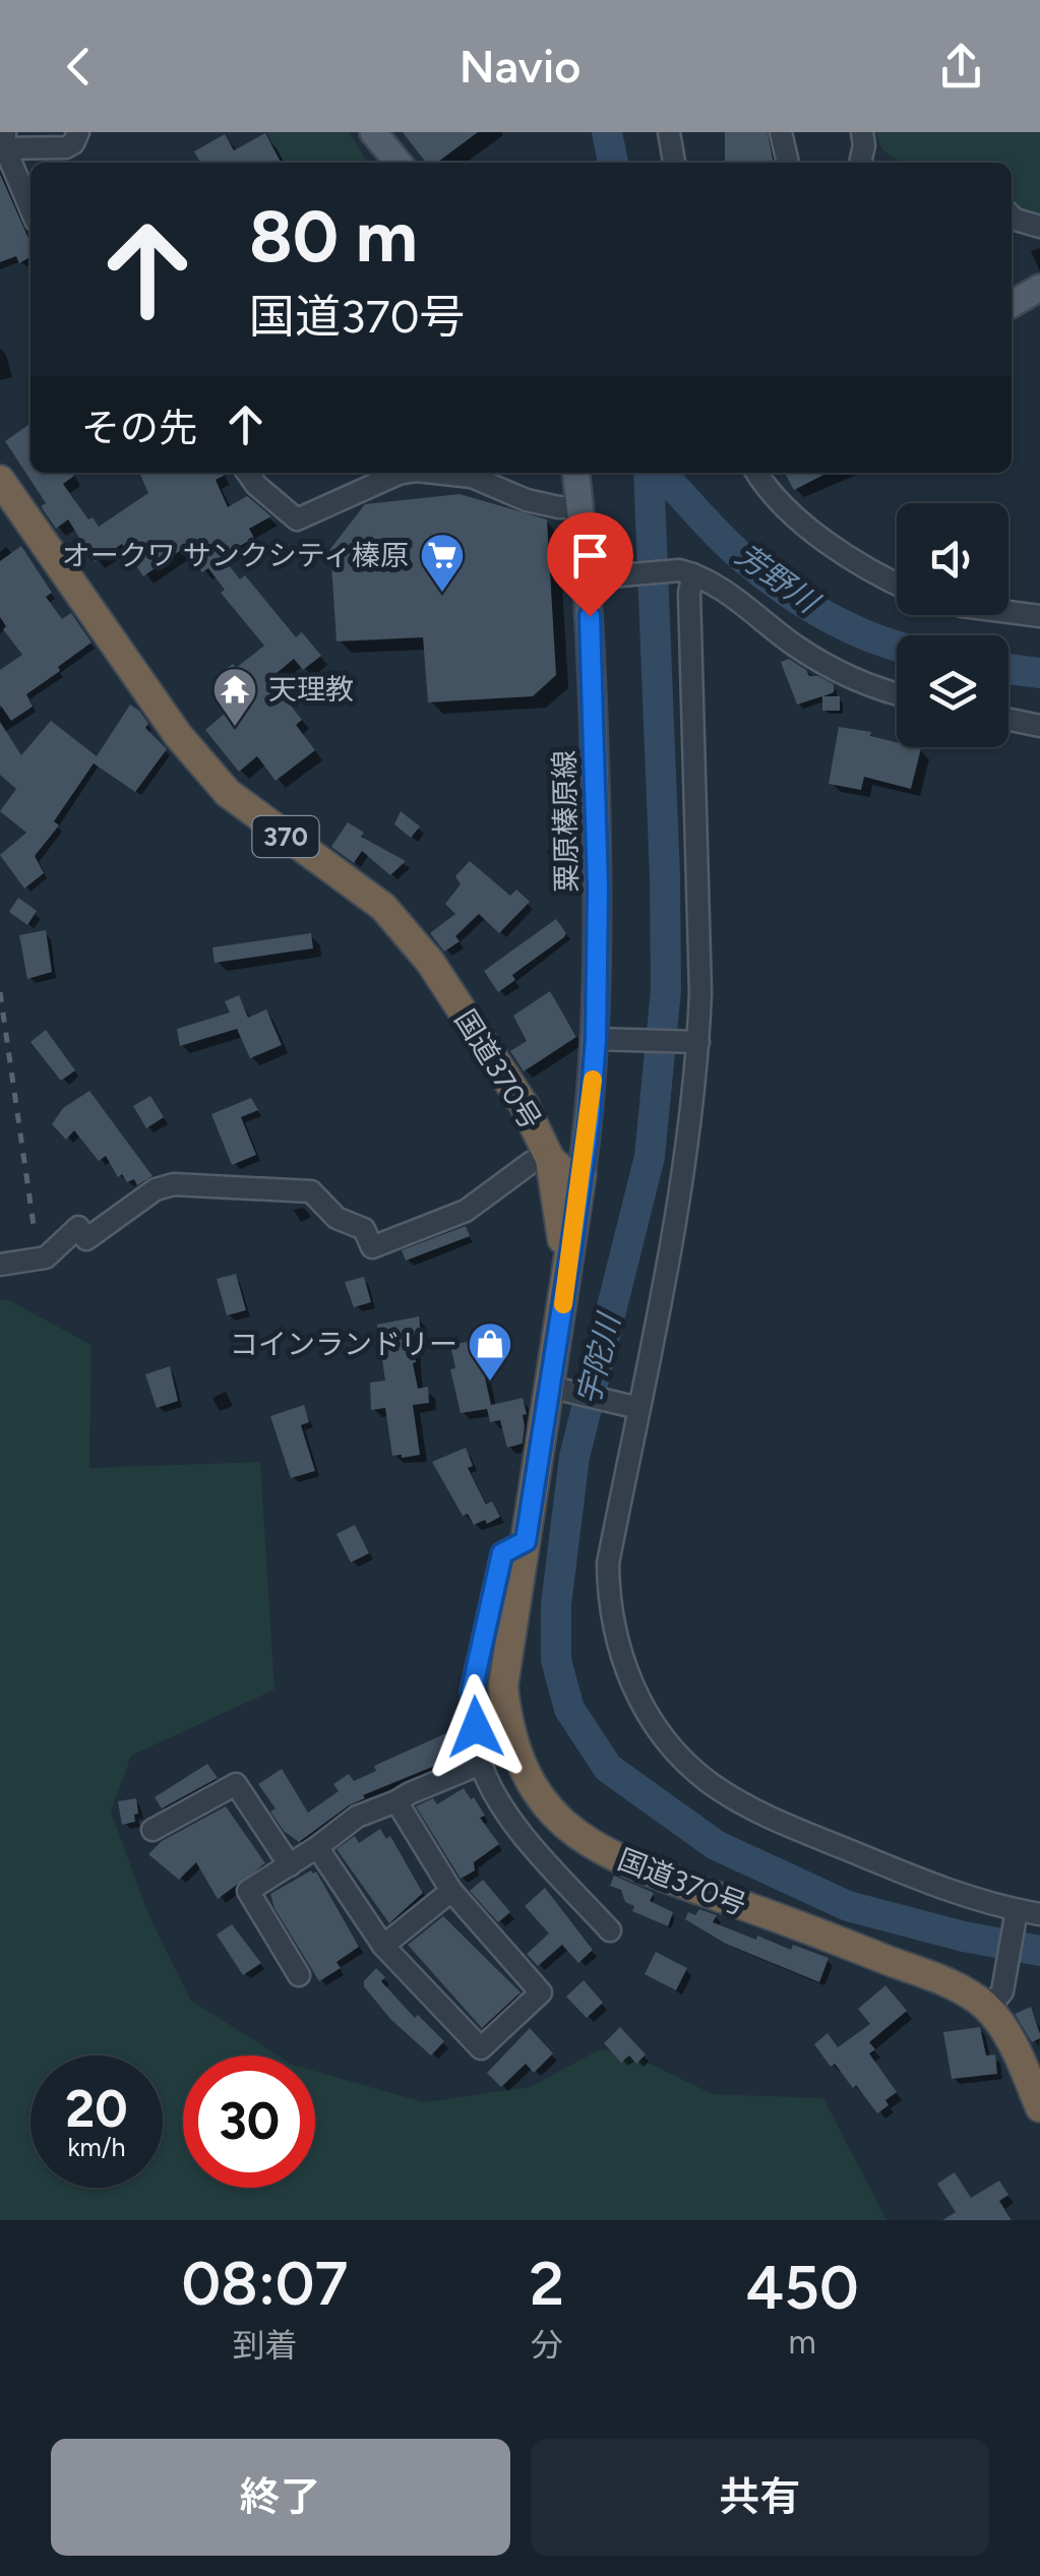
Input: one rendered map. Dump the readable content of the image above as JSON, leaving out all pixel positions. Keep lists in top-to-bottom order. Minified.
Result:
{"streets":{"highway":["370","国道370号"],"main road":["粟原榛原線"]},"crossings":[["粟原榛原線","国道370号"]],"water":["芳野川","宇陀川"],"places":{"supermarket":["オークワ サンクシティ榛原"],"temple":["天理教"],"shop":["コインランドリー"]},"page":{"header":"Navio","turn":["80 m","国道370号"],"then":"その先","speed":"20 km/h","limit":"30","eta":["08:07","到着","2","分","450","m"],"buttons":["終了","共有"]}}
